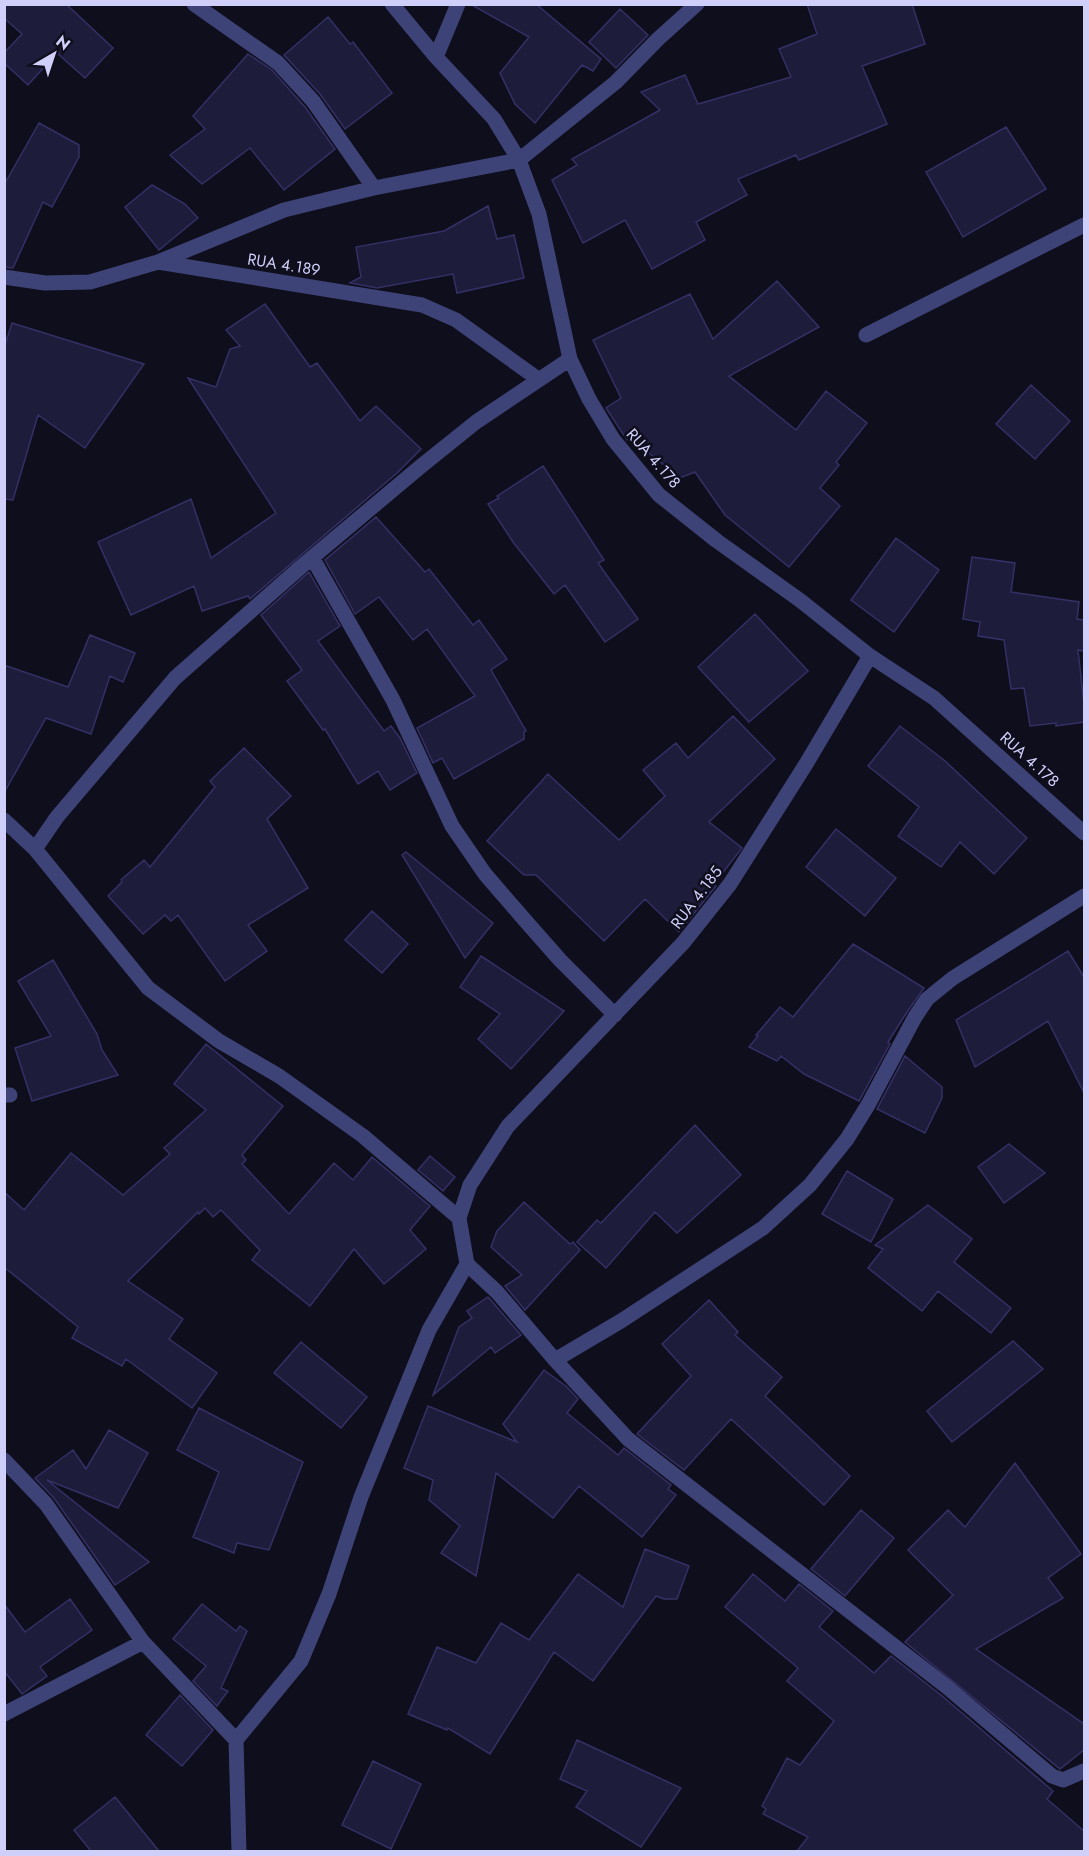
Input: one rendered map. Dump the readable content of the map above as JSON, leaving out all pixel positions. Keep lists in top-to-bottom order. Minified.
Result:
{"streets":{"street":["RUA 4.189","RUA 4.178","RUA 4.185"]},"crossings":[["RUA 4.178","RUA 4.185"]],"north":"top right"}
